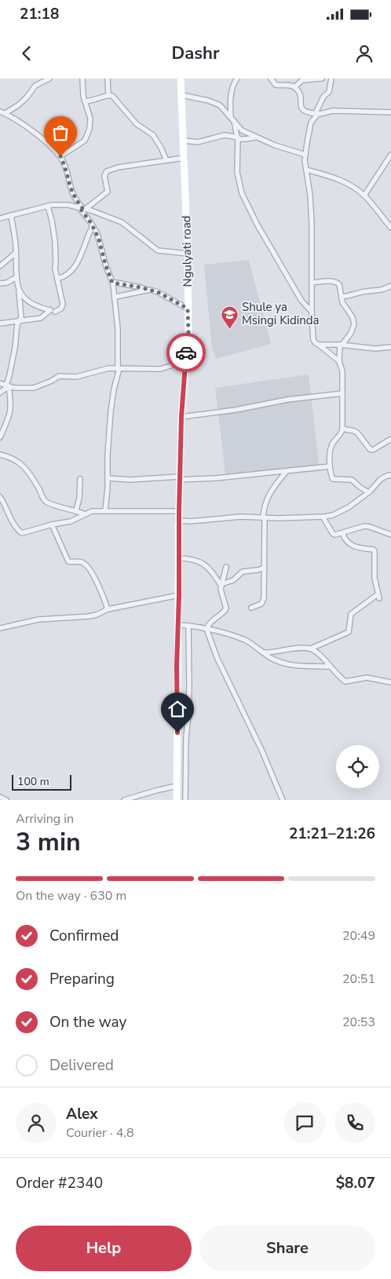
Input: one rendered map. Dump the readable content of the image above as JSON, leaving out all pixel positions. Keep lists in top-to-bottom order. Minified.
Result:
{"streets":{"main road":["Ngulyati road"]},"places":{"school or university":["Shule ya Msingi Kidinda"]},"scale_bar":"100 m","page":{"status":"21:18","header":"Dashr","scale":"100 m","heading":["3 min","Arriving in","21:21–21:26"],"panel":["Alex","Courier · 4.8","Order #2340","$8.07"],"bar":"On the way · 630 m","list":[["Confirmed","20:49"],["Preparing","20:51"],["On the way","20:53"],"Delivered"],"buttons":["Help","Share"]}}
